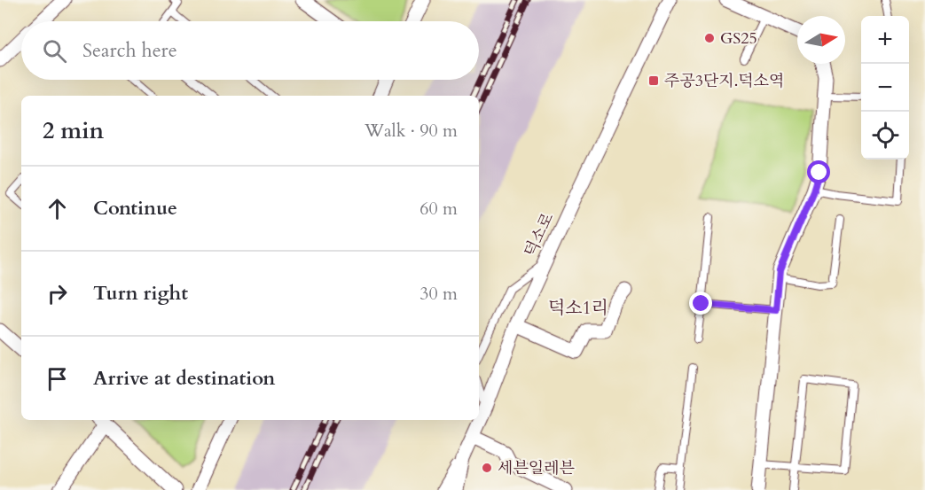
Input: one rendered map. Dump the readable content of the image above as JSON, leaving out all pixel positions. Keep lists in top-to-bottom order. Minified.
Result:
{"streets":{"street":["덕소로"]},"districts":["덕소1리"],"places":{"other":["GS25","세븐일레븐"],"transit":["주공3단지.덕소역"]},"north":"right","page":{"map_buttons":["+","−"],"search":"Search here","heading":["2 min","Walk · 90 m"],"list":[["Continue","60 m"],["Turn right","30 m"],"Arrive at destination"]}}
